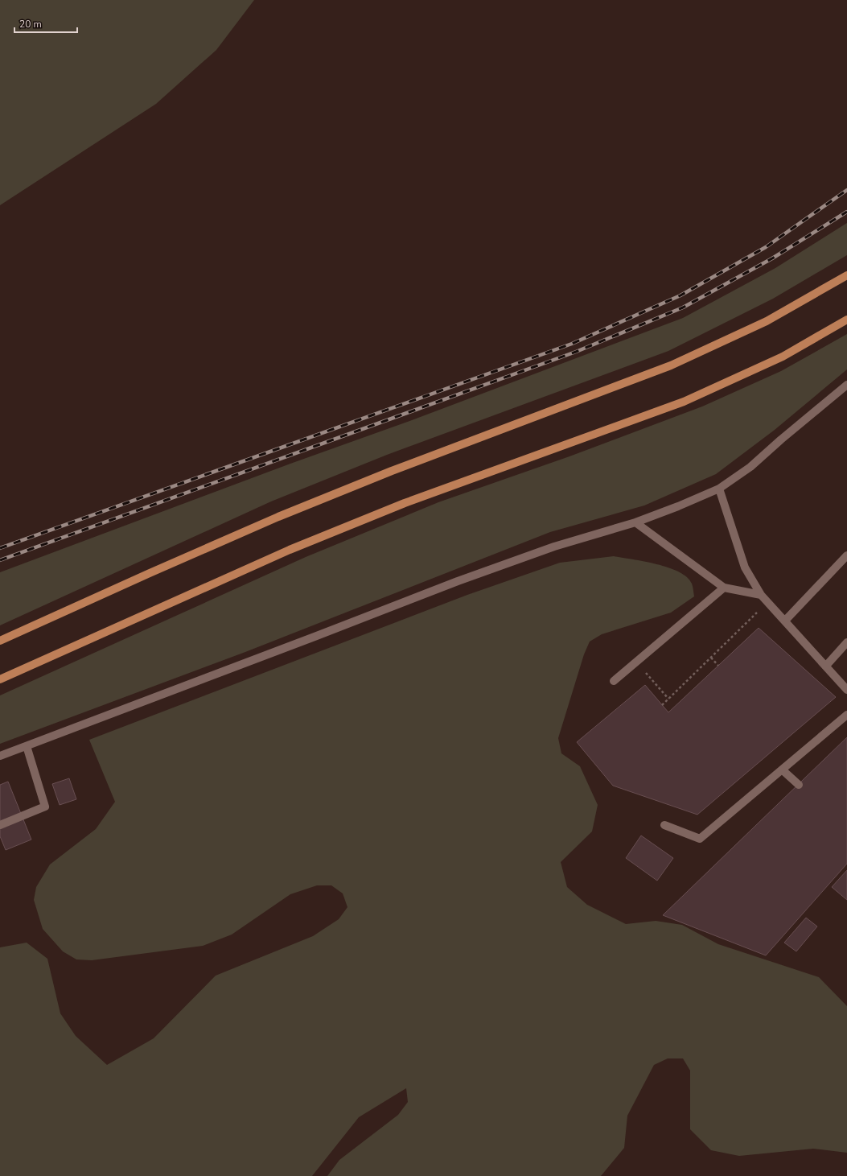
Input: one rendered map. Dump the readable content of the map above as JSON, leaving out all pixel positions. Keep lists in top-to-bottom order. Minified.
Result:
{"scale_bar":"20 m"}
